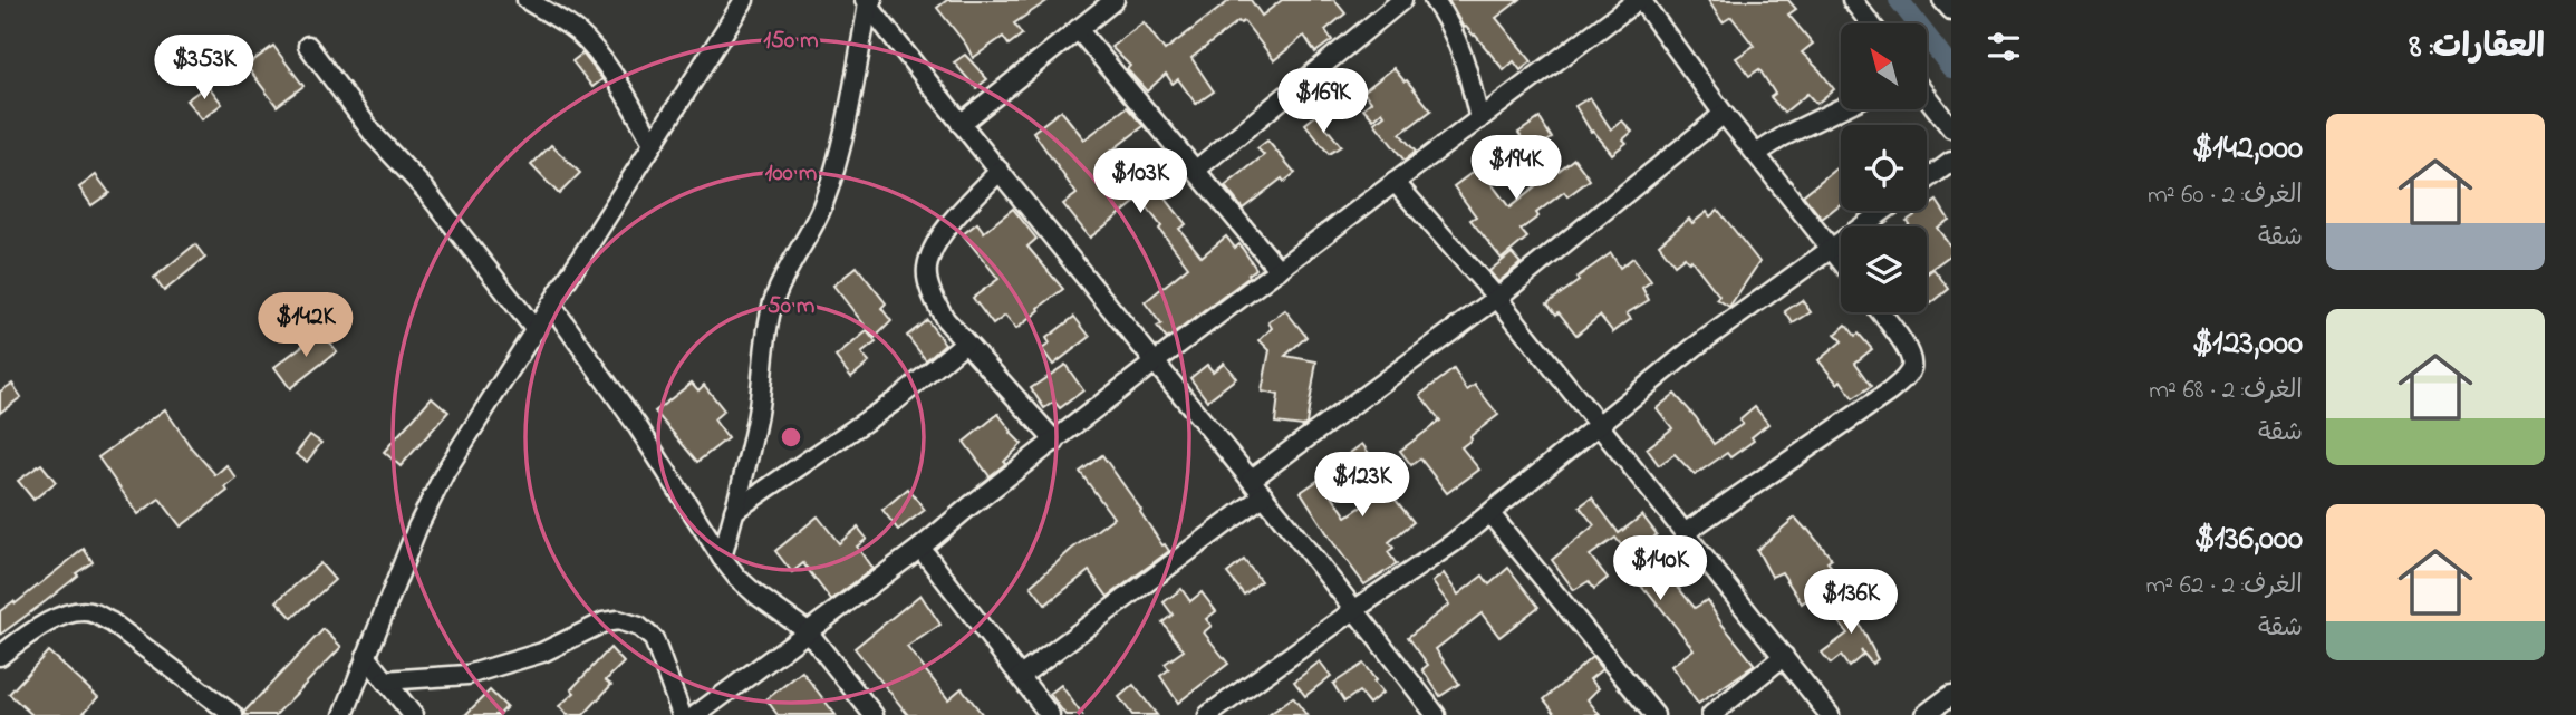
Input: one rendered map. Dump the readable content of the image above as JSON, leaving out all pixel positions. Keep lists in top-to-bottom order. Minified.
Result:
{"north":"top left","page":{"heading":"العقارات: 8","price":["$353K","$169K","$194K","$103K","$142K","$123K","$140K","$136K"],"list":[{"name":"$142,000","note":"الغرف: 2 · 60 m² · شقة"},{"name":"$123,000","note":"الغرف: 2 · 68 m² · شقة"},{"name":"$136,000","note":"الغرف: 2 · 62 m² · شقة"}]},"rings":["150 m","100 m","50 m"]}
